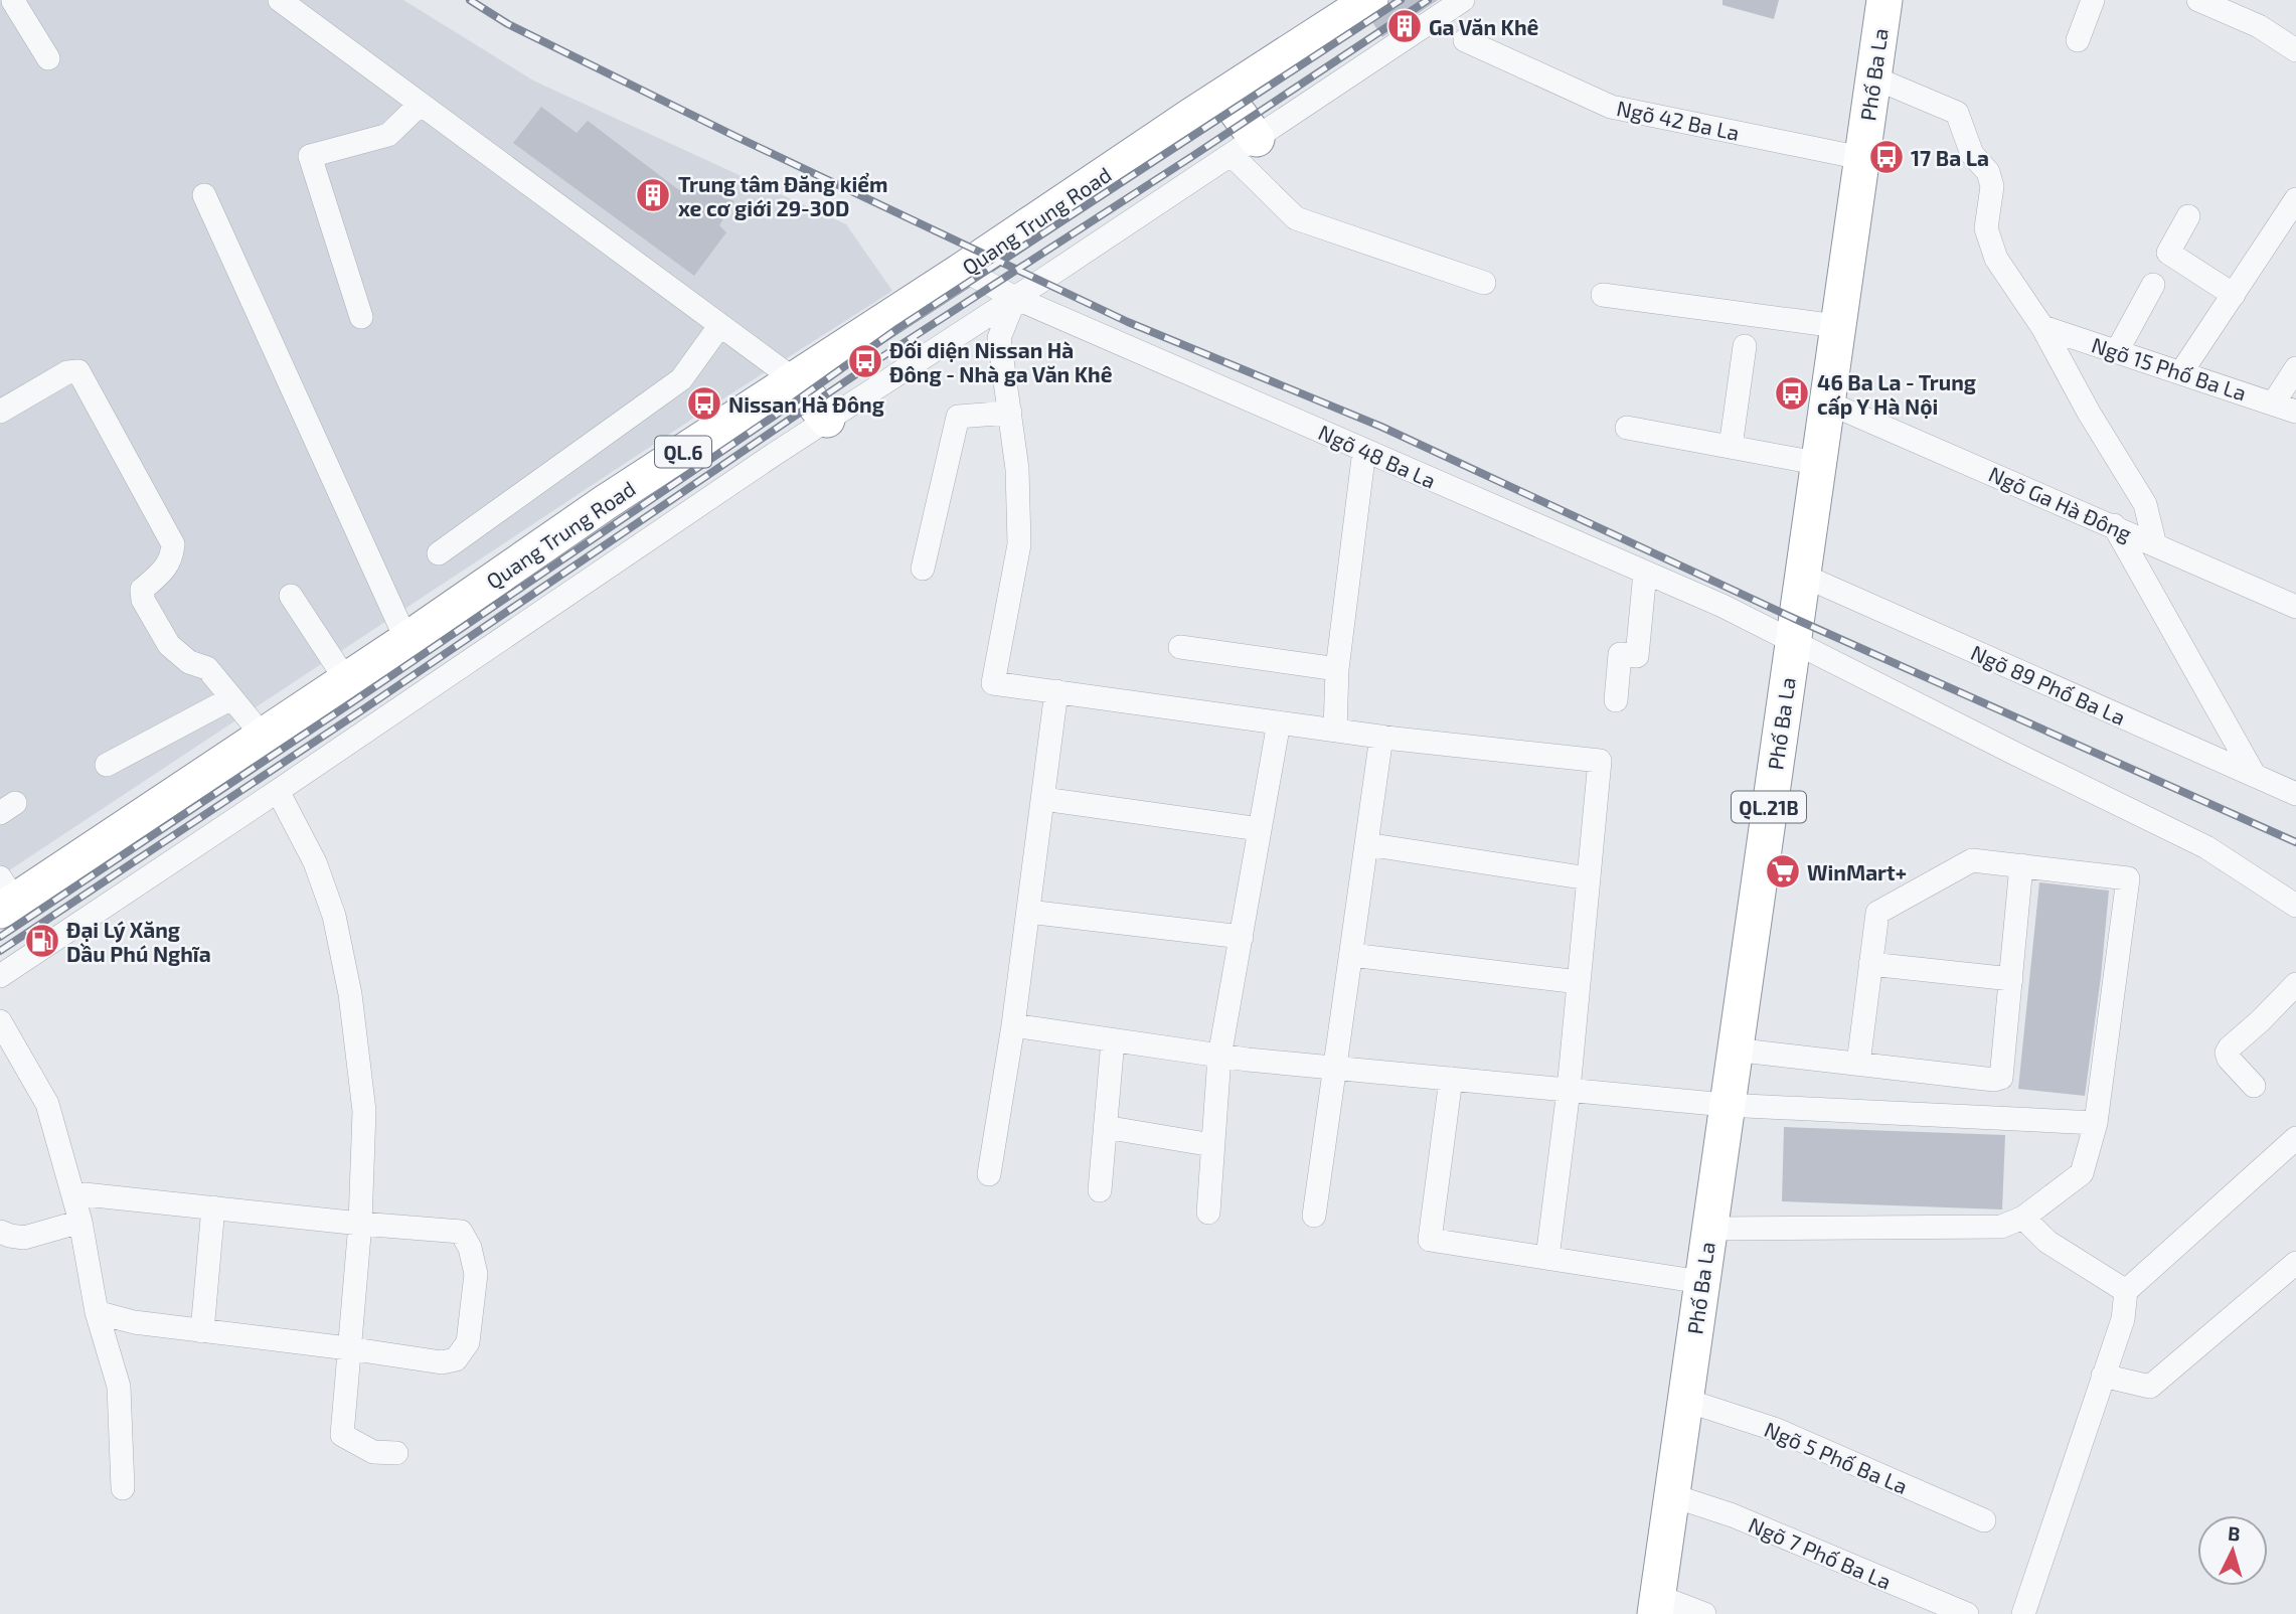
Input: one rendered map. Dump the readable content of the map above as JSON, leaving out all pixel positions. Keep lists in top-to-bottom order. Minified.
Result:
{"streets":{"highway":["Phố Ba La","Quang Trung Road","QL.6","QL.21B"],"street":["Ngõ 42 Ba La","Ngõ 15 Phố Ba La","Ngõ 48 Ba La","Ngõ Ga Hà Đông","Ngõ 89 Phố Ba La","Ngõ 5 Phố Ba La","Ngõ 7 Phố Ba La"]},"crossings":[["Phố Ba La","Ngõ 42 Ba La"],["Phố Ba La","Ngõ 48 Ba La"],["Phố Ba La","Ngõ Ga Hà Đông"],["Phố Ba La","Ngõ 89 Phố Ba La"],["Phố Ba La","Ngõ 5 Phố Ba La"],["Phố Ba La","Ngõ 7 Phố Ba La"],["Quang Trung Road","Ngõ 48 Ba La"]],"places":{"building":["Ga Văn Khê","Trung tâm Đăng kiểm xe cơ giới 29-30D"],"bus stop":["17 Ba La","Đối diện Nissan Hà Đông - Nhà ga Văn Khê","46 Ba La - Trung cấp Y Hà Nội","Nissan Hà Đông"],"supermarket":["WinMart+"],"fuel station":["Đại Lý Xăng Dầu Phú Nghĩa"]},"north":"top"}
